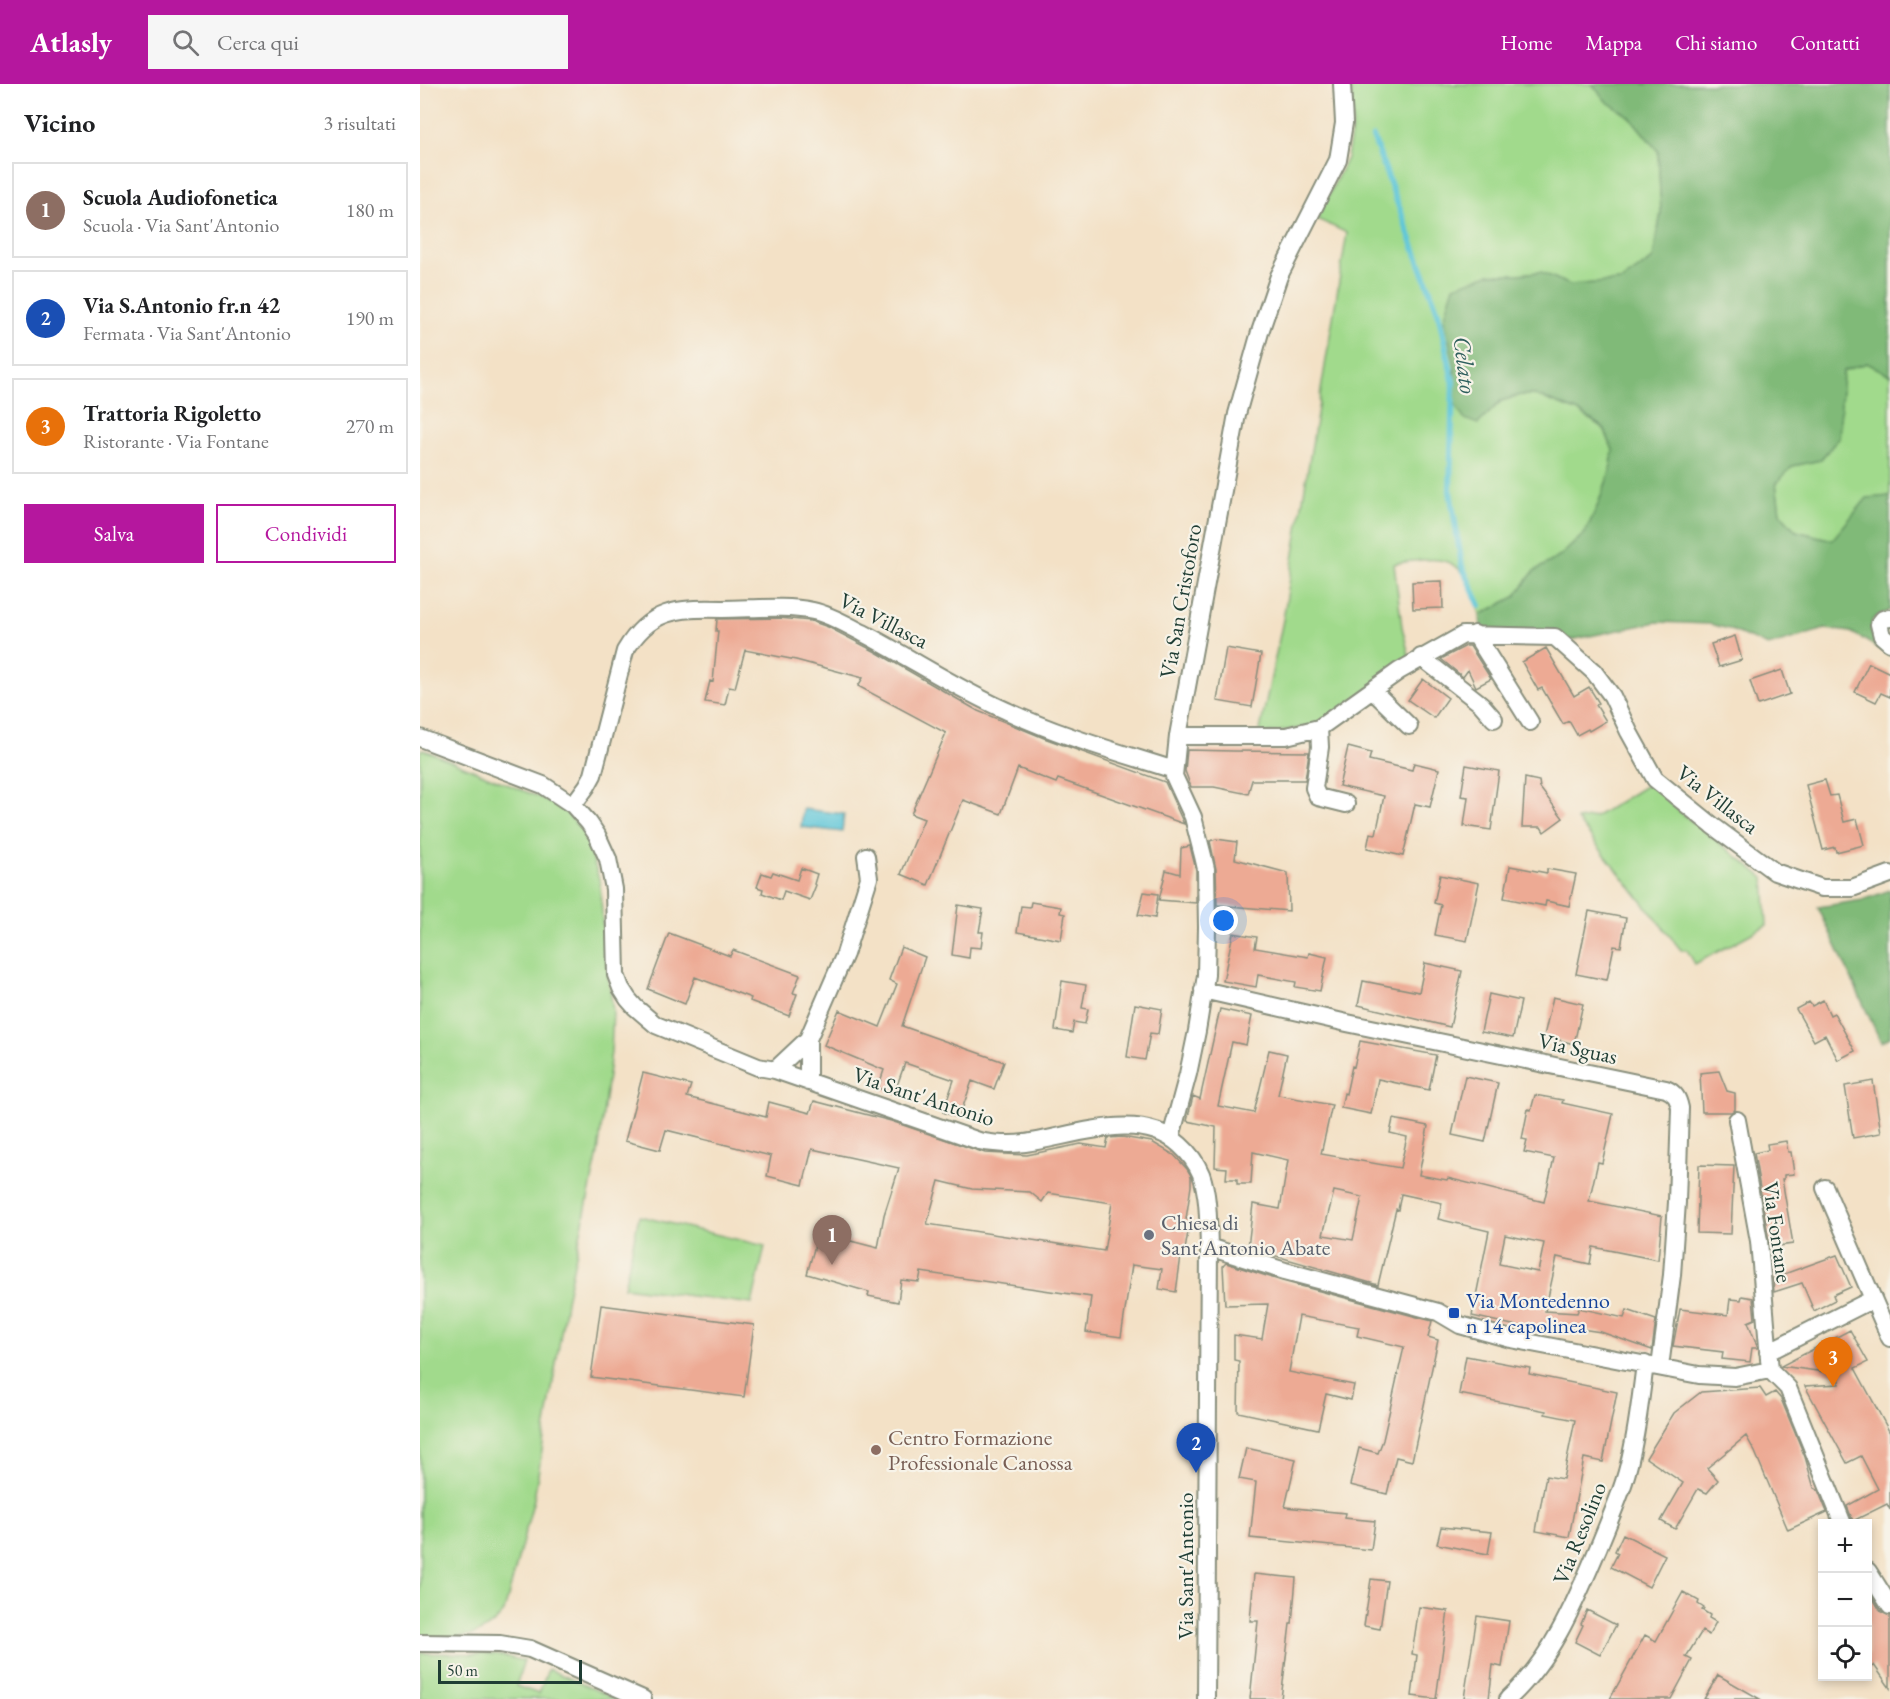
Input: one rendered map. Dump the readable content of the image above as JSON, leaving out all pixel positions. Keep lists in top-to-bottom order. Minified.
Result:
{"streets":{"street":["Via San Cristoforo","Via Villasca","Via Sguas","Via Sant'Antonio","Via Fontane","Via Resolino"]},"crossings":[["Via San Cristoforo","Via Villasca"],["Via San Cristoforo","Via Sguas"],["Via San Cristoforo","Via Sant'Antonio"],["Via Villasca","Via Sant'Antonio"],["Via Sguas","Via Resolino"]],"water":["Celato"],"places":{"other":["Chiesa di Sant'Antonio Abate","Centro Formazione Professionale Canossa"],"transit":["Via Montedenno n 14 capolinea"]},"scale_bar":"50 m","page":{"header":"Atlasly","search":"Cerca qui","nav":["Home","Mappa","Chi siamo","Contatti"],"heading":["Vicino","3 risultati"],"list":[{"mark":"1","name":"Scuola Audiofonetica","note":"Scuola · Via Sant'Antonio","value":"180 m"},{"mark":"2","name":"Via S.Antonio fr.n 42","note":"Fermata · Via Sant'Antonio","value":"190 m"},{"mark":"3","name":"Trattoria Rigoletto","note":"Ristorante · Via Fontane","value":"270 m"}],"buttons":["Salva","Condividi"],"pins":["1","3","2"],"map_buttons":["+","−"],"scale":"50 m"}}
